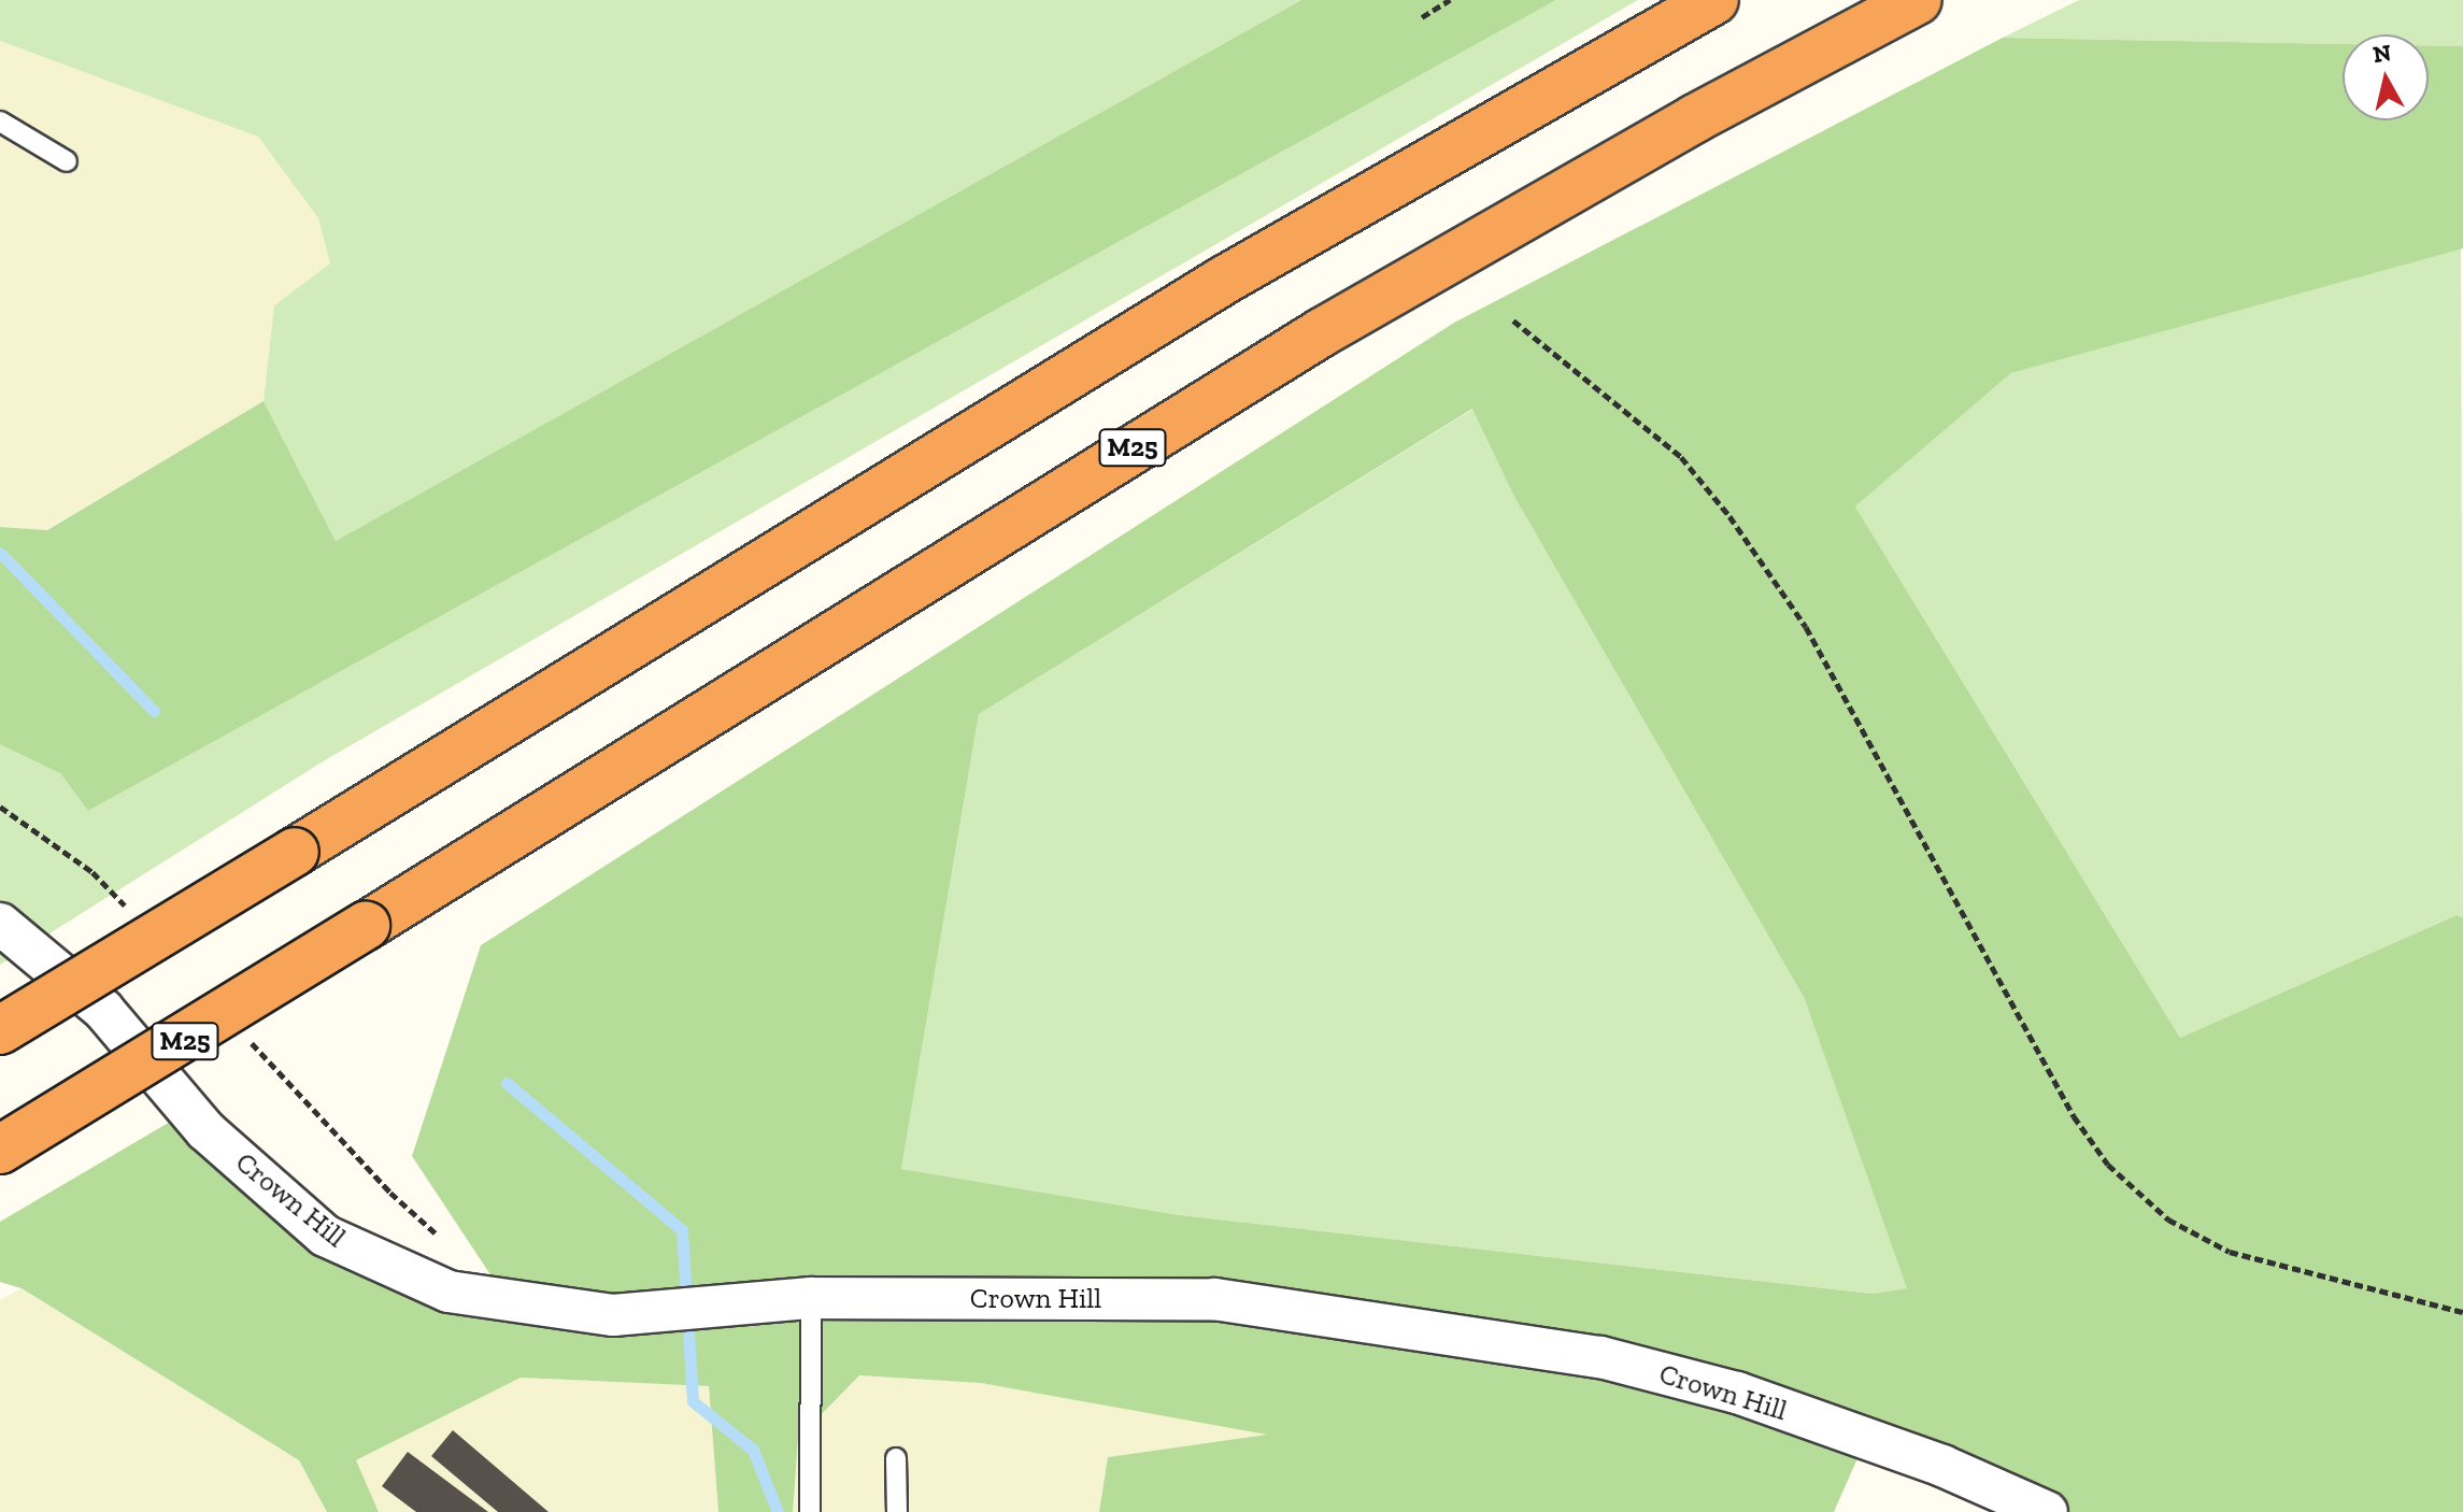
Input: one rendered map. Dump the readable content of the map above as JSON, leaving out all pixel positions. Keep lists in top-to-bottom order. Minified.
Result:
{"streets":{"highway":["M25"],"street":["Crown Hill"]},"north":"top"}
